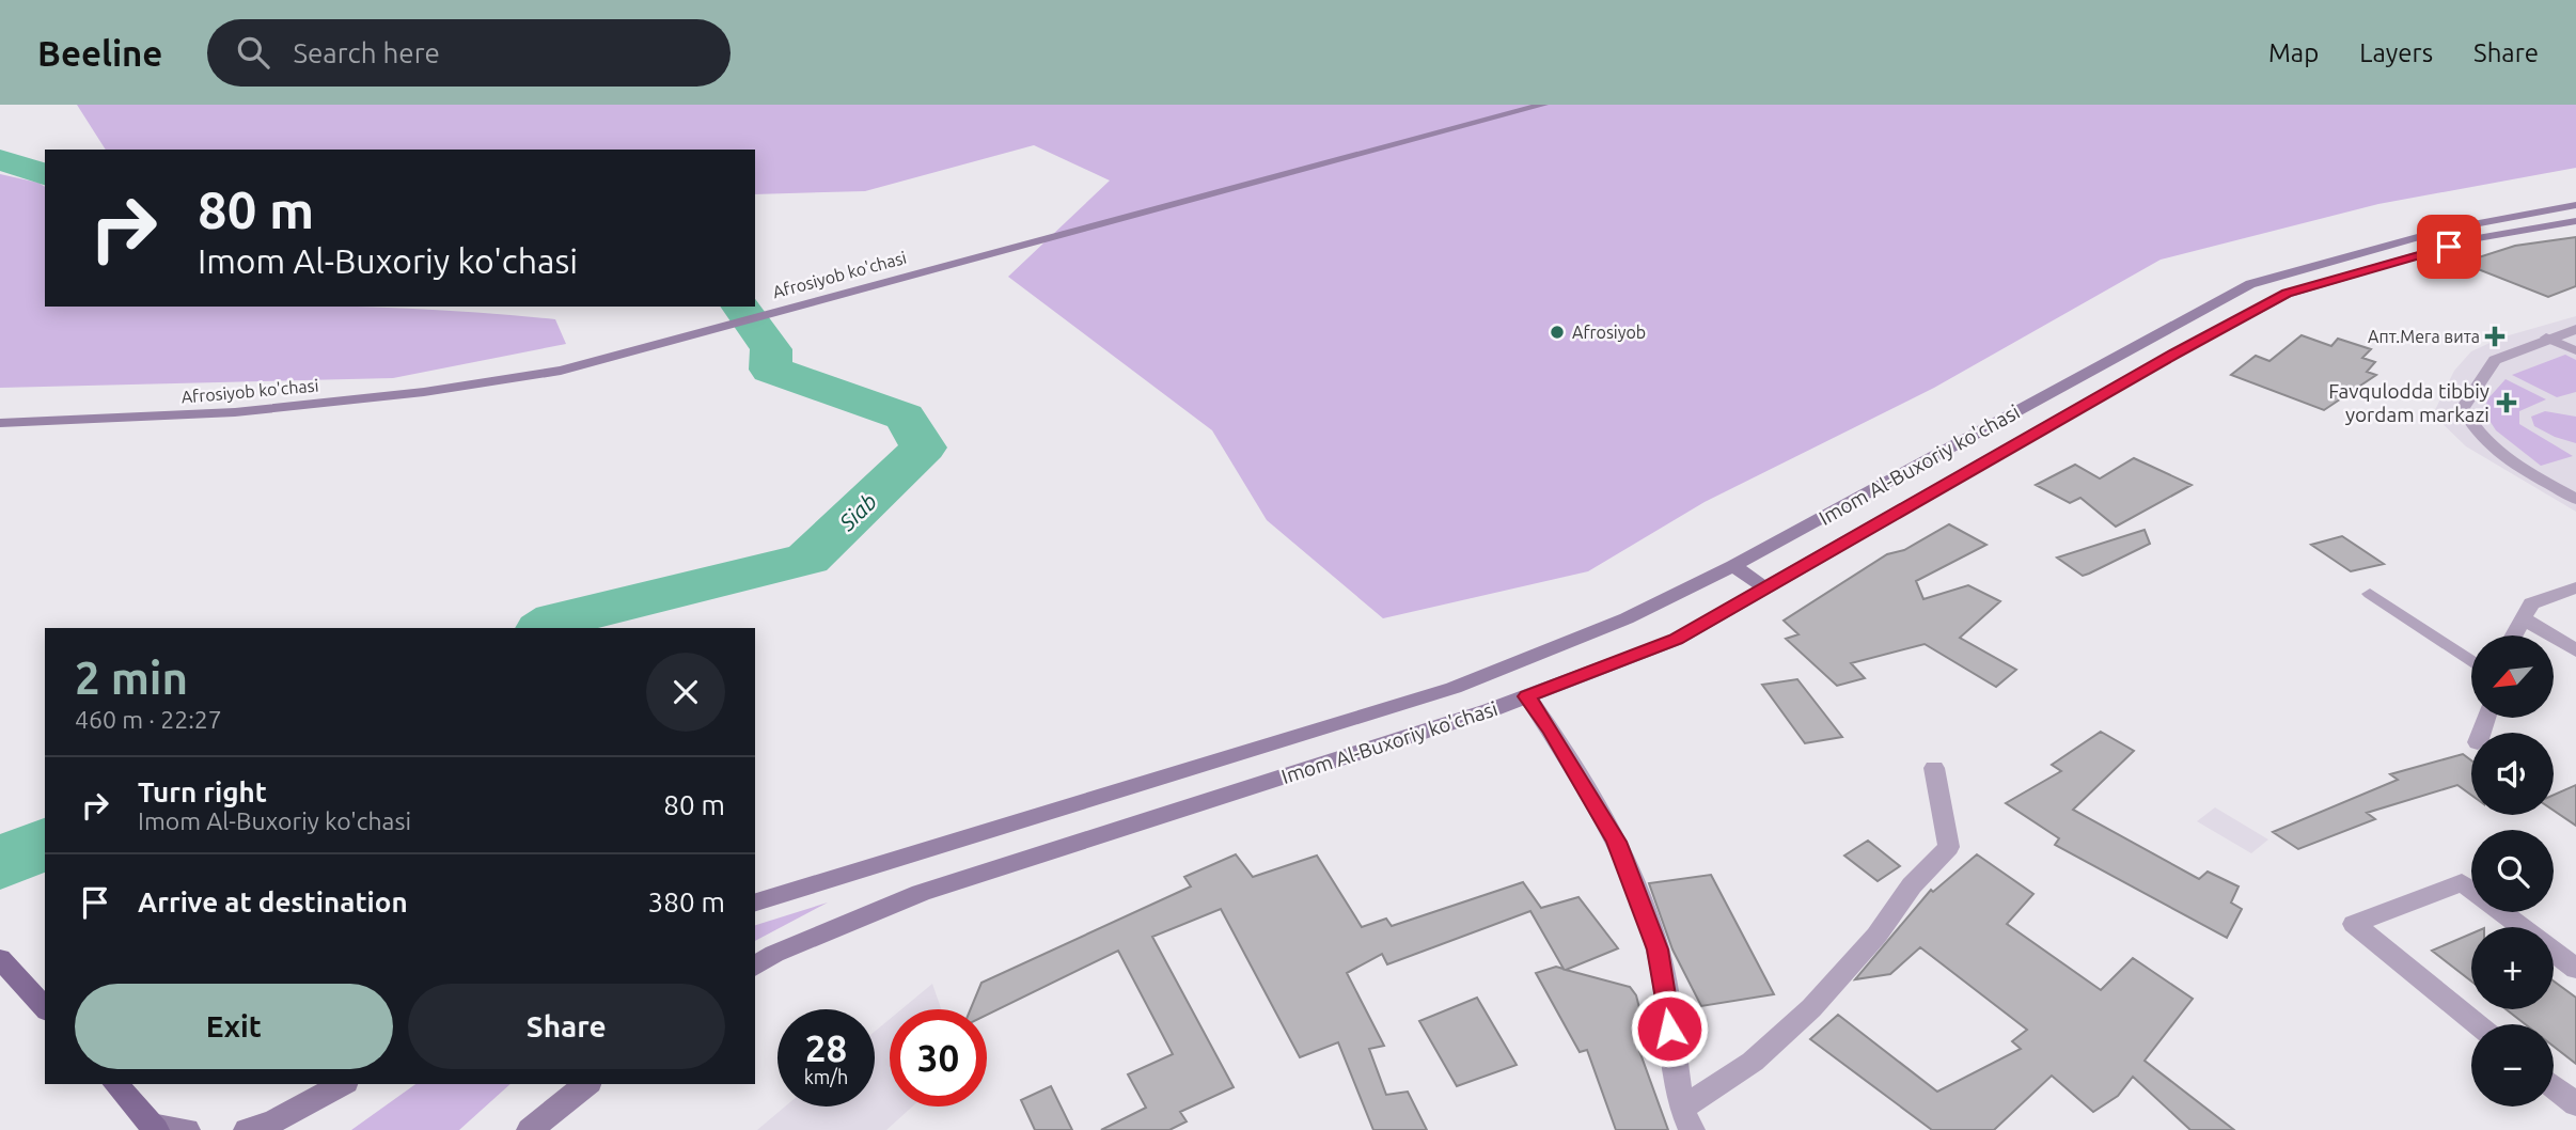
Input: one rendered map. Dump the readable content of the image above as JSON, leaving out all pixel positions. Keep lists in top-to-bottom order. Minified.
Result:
{"streets":{"main road":["Afrosiyob ko'chasi","Imom Al-Buxoriy ko'chasi"]},"water":["Siab"],"places":{"other":["Afrosiyob"],"health":["Апт.Мега вита","Favqulodda tibbiy yordam markazi"]},"north":"bottom left","page":{"header":"Beeline","search":"Search here","nav":["Map","Layers","Share"],"turn":["80 m","Imom Al-Buxoriy ko'chasi"],"heading":["2 min","460 m · 22:27"],"map_buttons":["+","−"],"list":[{"name":"Turn right","note":"Imom Al-Buxoriy ko'chasi","value":"80 m"},{"name":"Arrive at destination","value":"380 m"}],"buttons":["Exit","Share"],"speed":"28 km/h","limit":"30"}}
